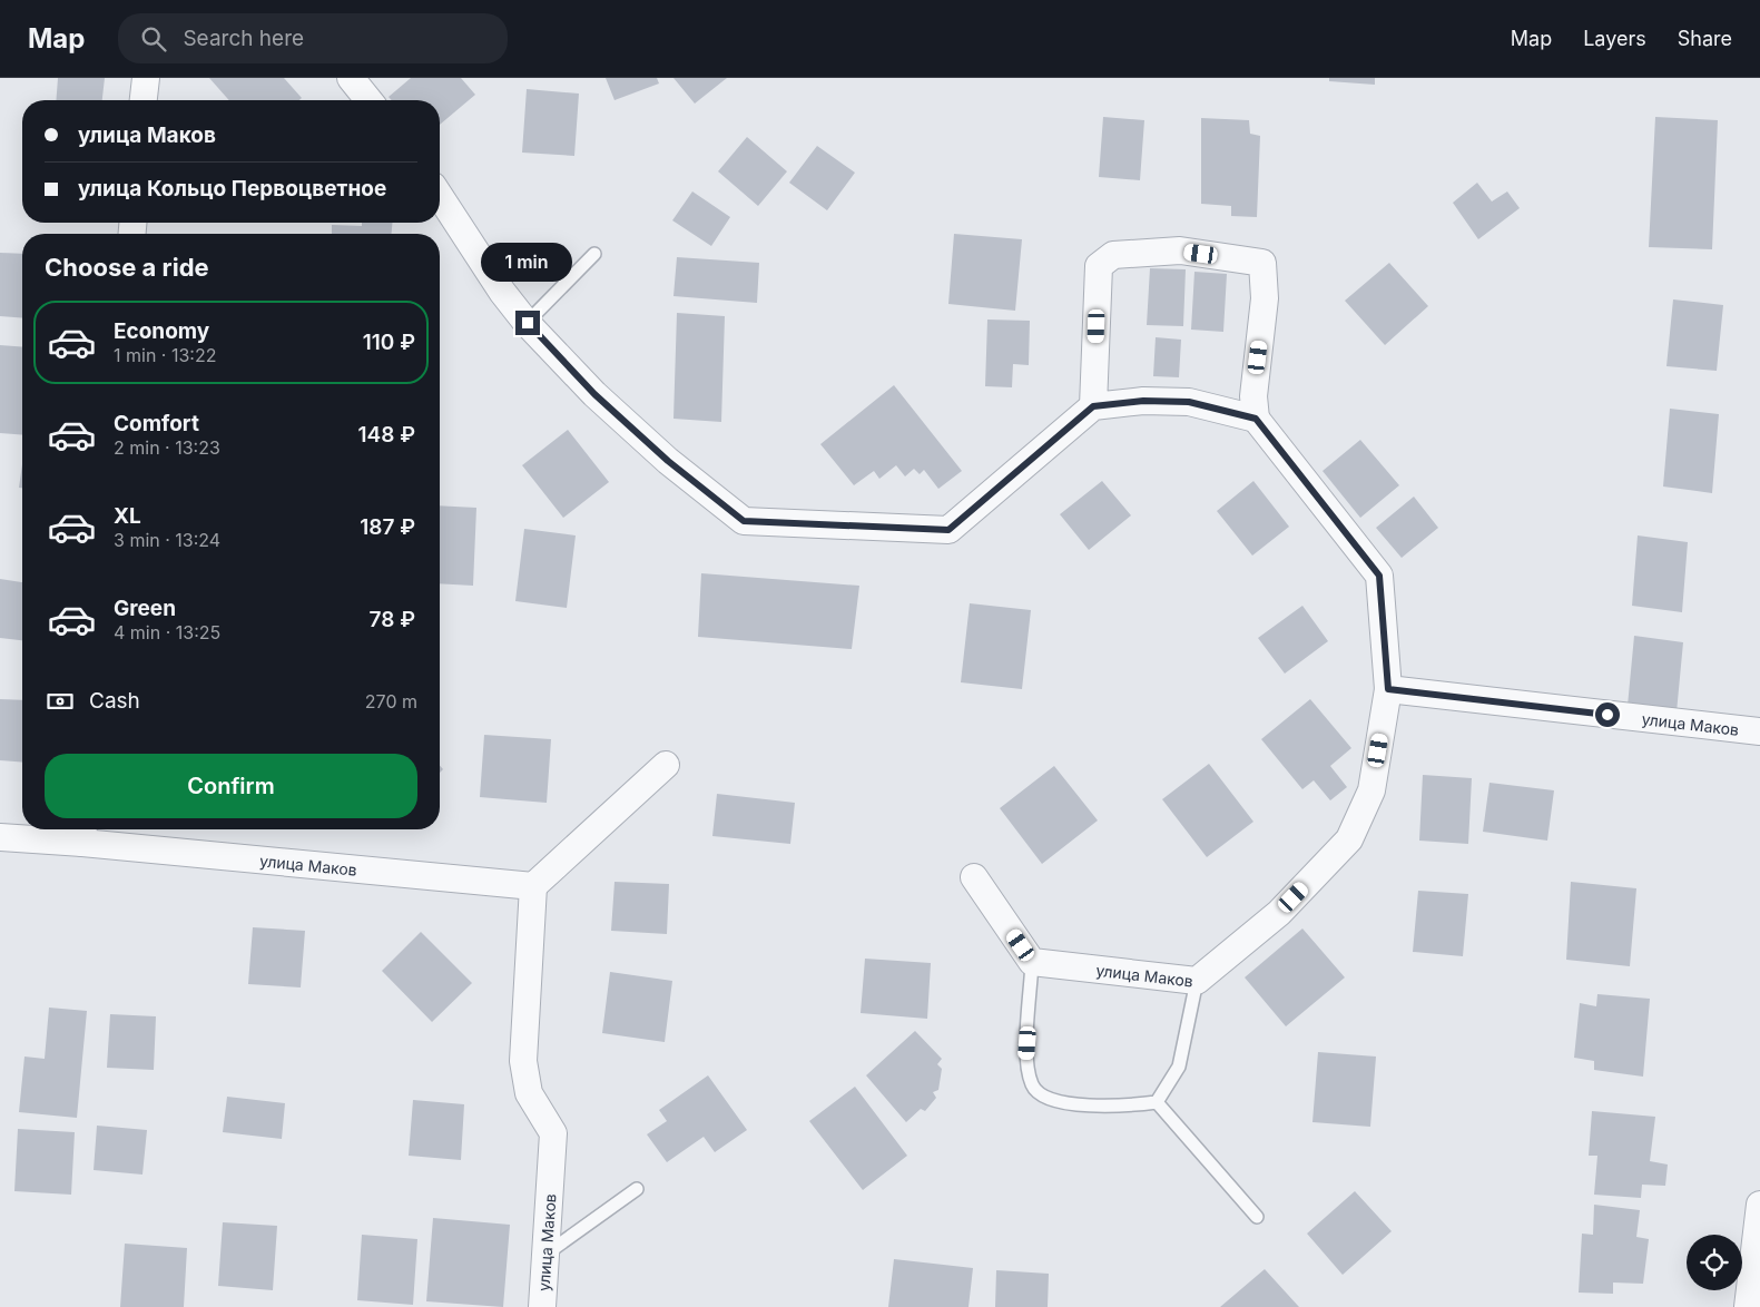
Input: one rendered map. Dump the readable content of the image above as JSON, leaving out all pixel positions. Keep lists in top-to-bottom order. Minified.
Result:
{"streets":{"street":["улица Маков"]},"page":{"header":"Map","search":"Search here","nav":["Map","Layers","Share"],"banner":["улица Маков","улица Кольцо Первоцветное"],"heading":"Choose a ride","bubble":"1 min","list":[{"name":"Economy","note":"1 min · 13:22","value":"110 ₽"},{"name":"Comfort","note":"2 min · 13:23","value":"148 ₽"},{"name":"XL","note":"3 min · 13:24","value":"187 ₽"},{"name":"Green","note":"4 min · 13:25","value":"78 ₽"}],"pay":["Cash","270 m"],"buttons":"Confirm"}}
